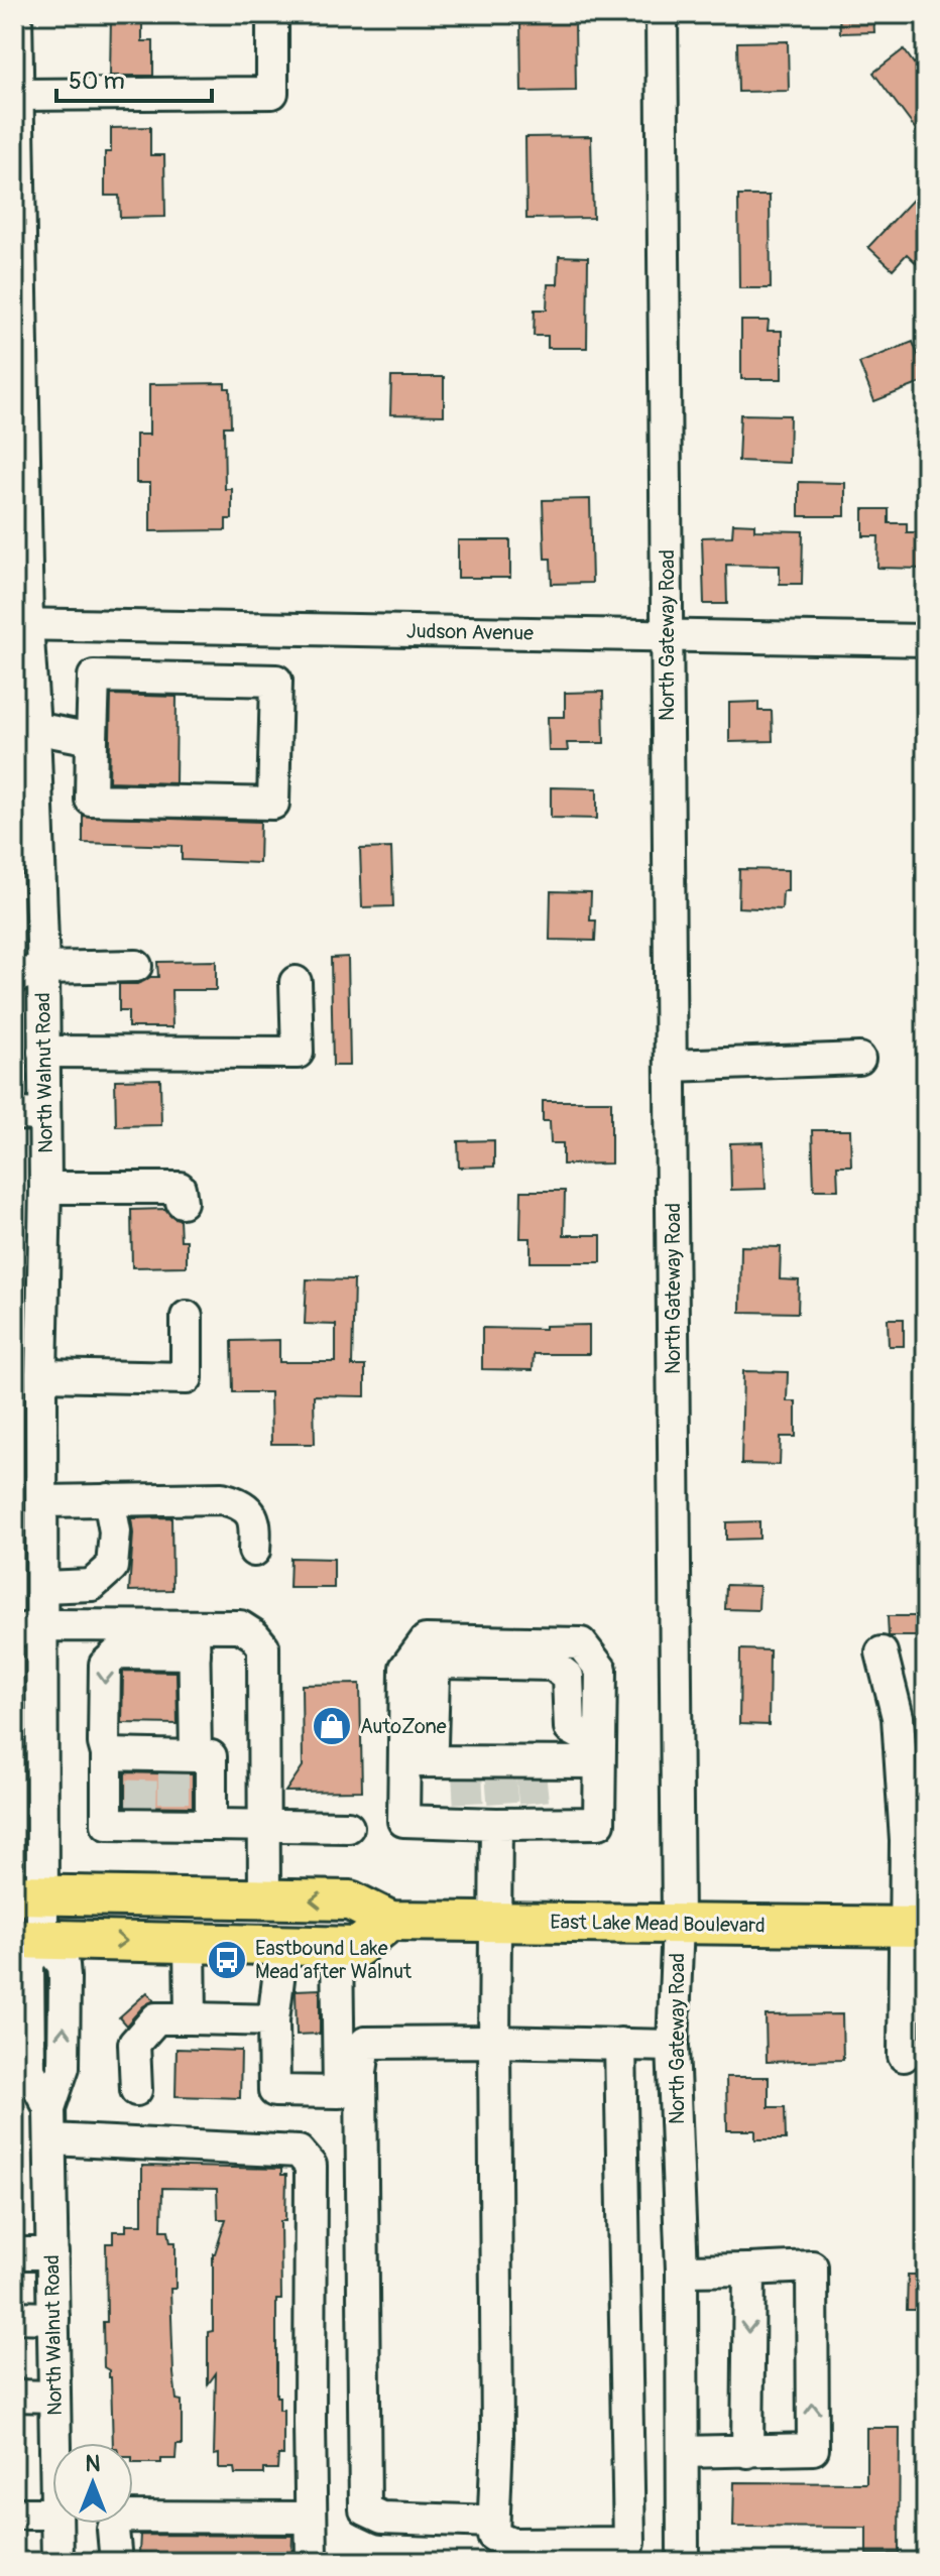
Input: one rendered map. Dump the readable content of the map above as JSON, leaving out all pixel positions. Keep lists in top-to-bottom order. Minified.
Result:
{"streets":{"main road":["East Lake Mead Boulevard"],"street":["Judson Avenue","North Gateway Road","North Walnut Road"]},"crossings":[["Judson Avenue","North Gateway Road"],["Judson Avenue","North Walnut Road"],["North Gateway Road","East Lake Mead Boulevard"],["North Walnut Road","East Lake Mead Boulevard"]],"places":{"shop":["AutoZone"],"bus stop":["Eastbound Lake Mead after Walnut"]},"scale_bar":"50 m","north":"top"}
